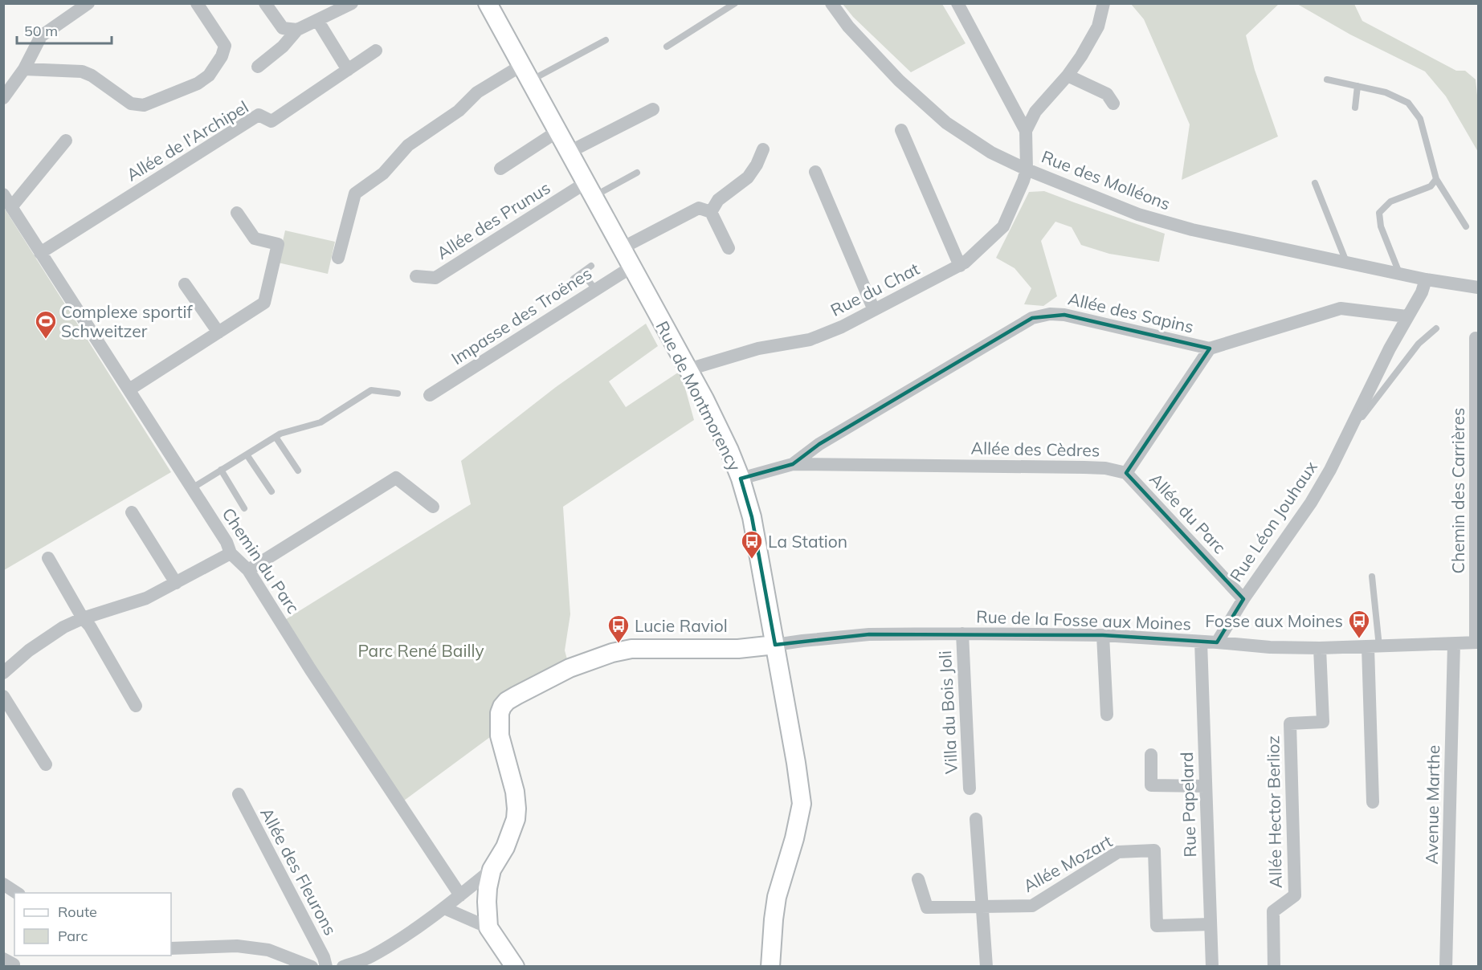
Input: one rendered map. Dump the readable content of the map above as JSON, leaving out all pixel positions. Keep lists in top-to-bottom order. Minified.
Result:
{"streets":{"street":["Allée de l'Archipel","Rue des Molléons","Allée des Prunus","Rue du Chat","Allée des Sapins","Impasse des Troënes","Rue de Montmorency","Allée des Cèdres","Chemin des Carrières","Allée du Parc","Rue Léon Jouhaux","Chemin du Parc","Rue de la Fosse aux Moines","Villa du Bois Joli","Rue Papelard","Avenue Marthe","Allée Hector Berlioz","Allée Mozart","Allée des Fleurons"]},"crossings":[["Allée de l'Archipel","Chemin du Parc"],["Rue des Molléons","Rue du Chat"],["Rue des Molléons","Rue Léon Jouhaux"],["Allée des Prunus","Rue de Montmorency"],["Rue du Chat","Rue de Montmorency"],["Allée des Sapins","Rue de Montmorency"],["Allée des Sapins","Allée des Cèdres"],["Allée des Sapins","Rue Léon Jouhaux"],["Impasse des Troënes","Rue de Montmorency"],["Rue de Montmorency","Rue de la Fosse aux Moines"],["Allée des Cèdres","Allée du Parc"],["Chemin des Carrières","Rue de la Fosse aux Moines"],["Allée du Parc","Rue Léon Jouhaux"],["Rue Léon Jouhaux","Rue de la Fosse aux Moines"],["Rue de la Fosse aux Moines","Villa du Bois Joli"],["Rue de la Fosse aux Moines","Rue Papelard"],["Rue de la Fosse aux Moines","Avenue Marthe"],["Rue de la Fosse aux Moines","Allée Hector Berlioz"],["Rue Papelard","Allée Mozart"]],"parks":["Parc René Bailly"],"places":{"sports":["Complexe sportif Schweitzer"],"bus stop":["La Station","Fosse aux Moines","Lucie Raviol"]},"legend":["Route","Parc"],"scale_bar":"50 m"}
